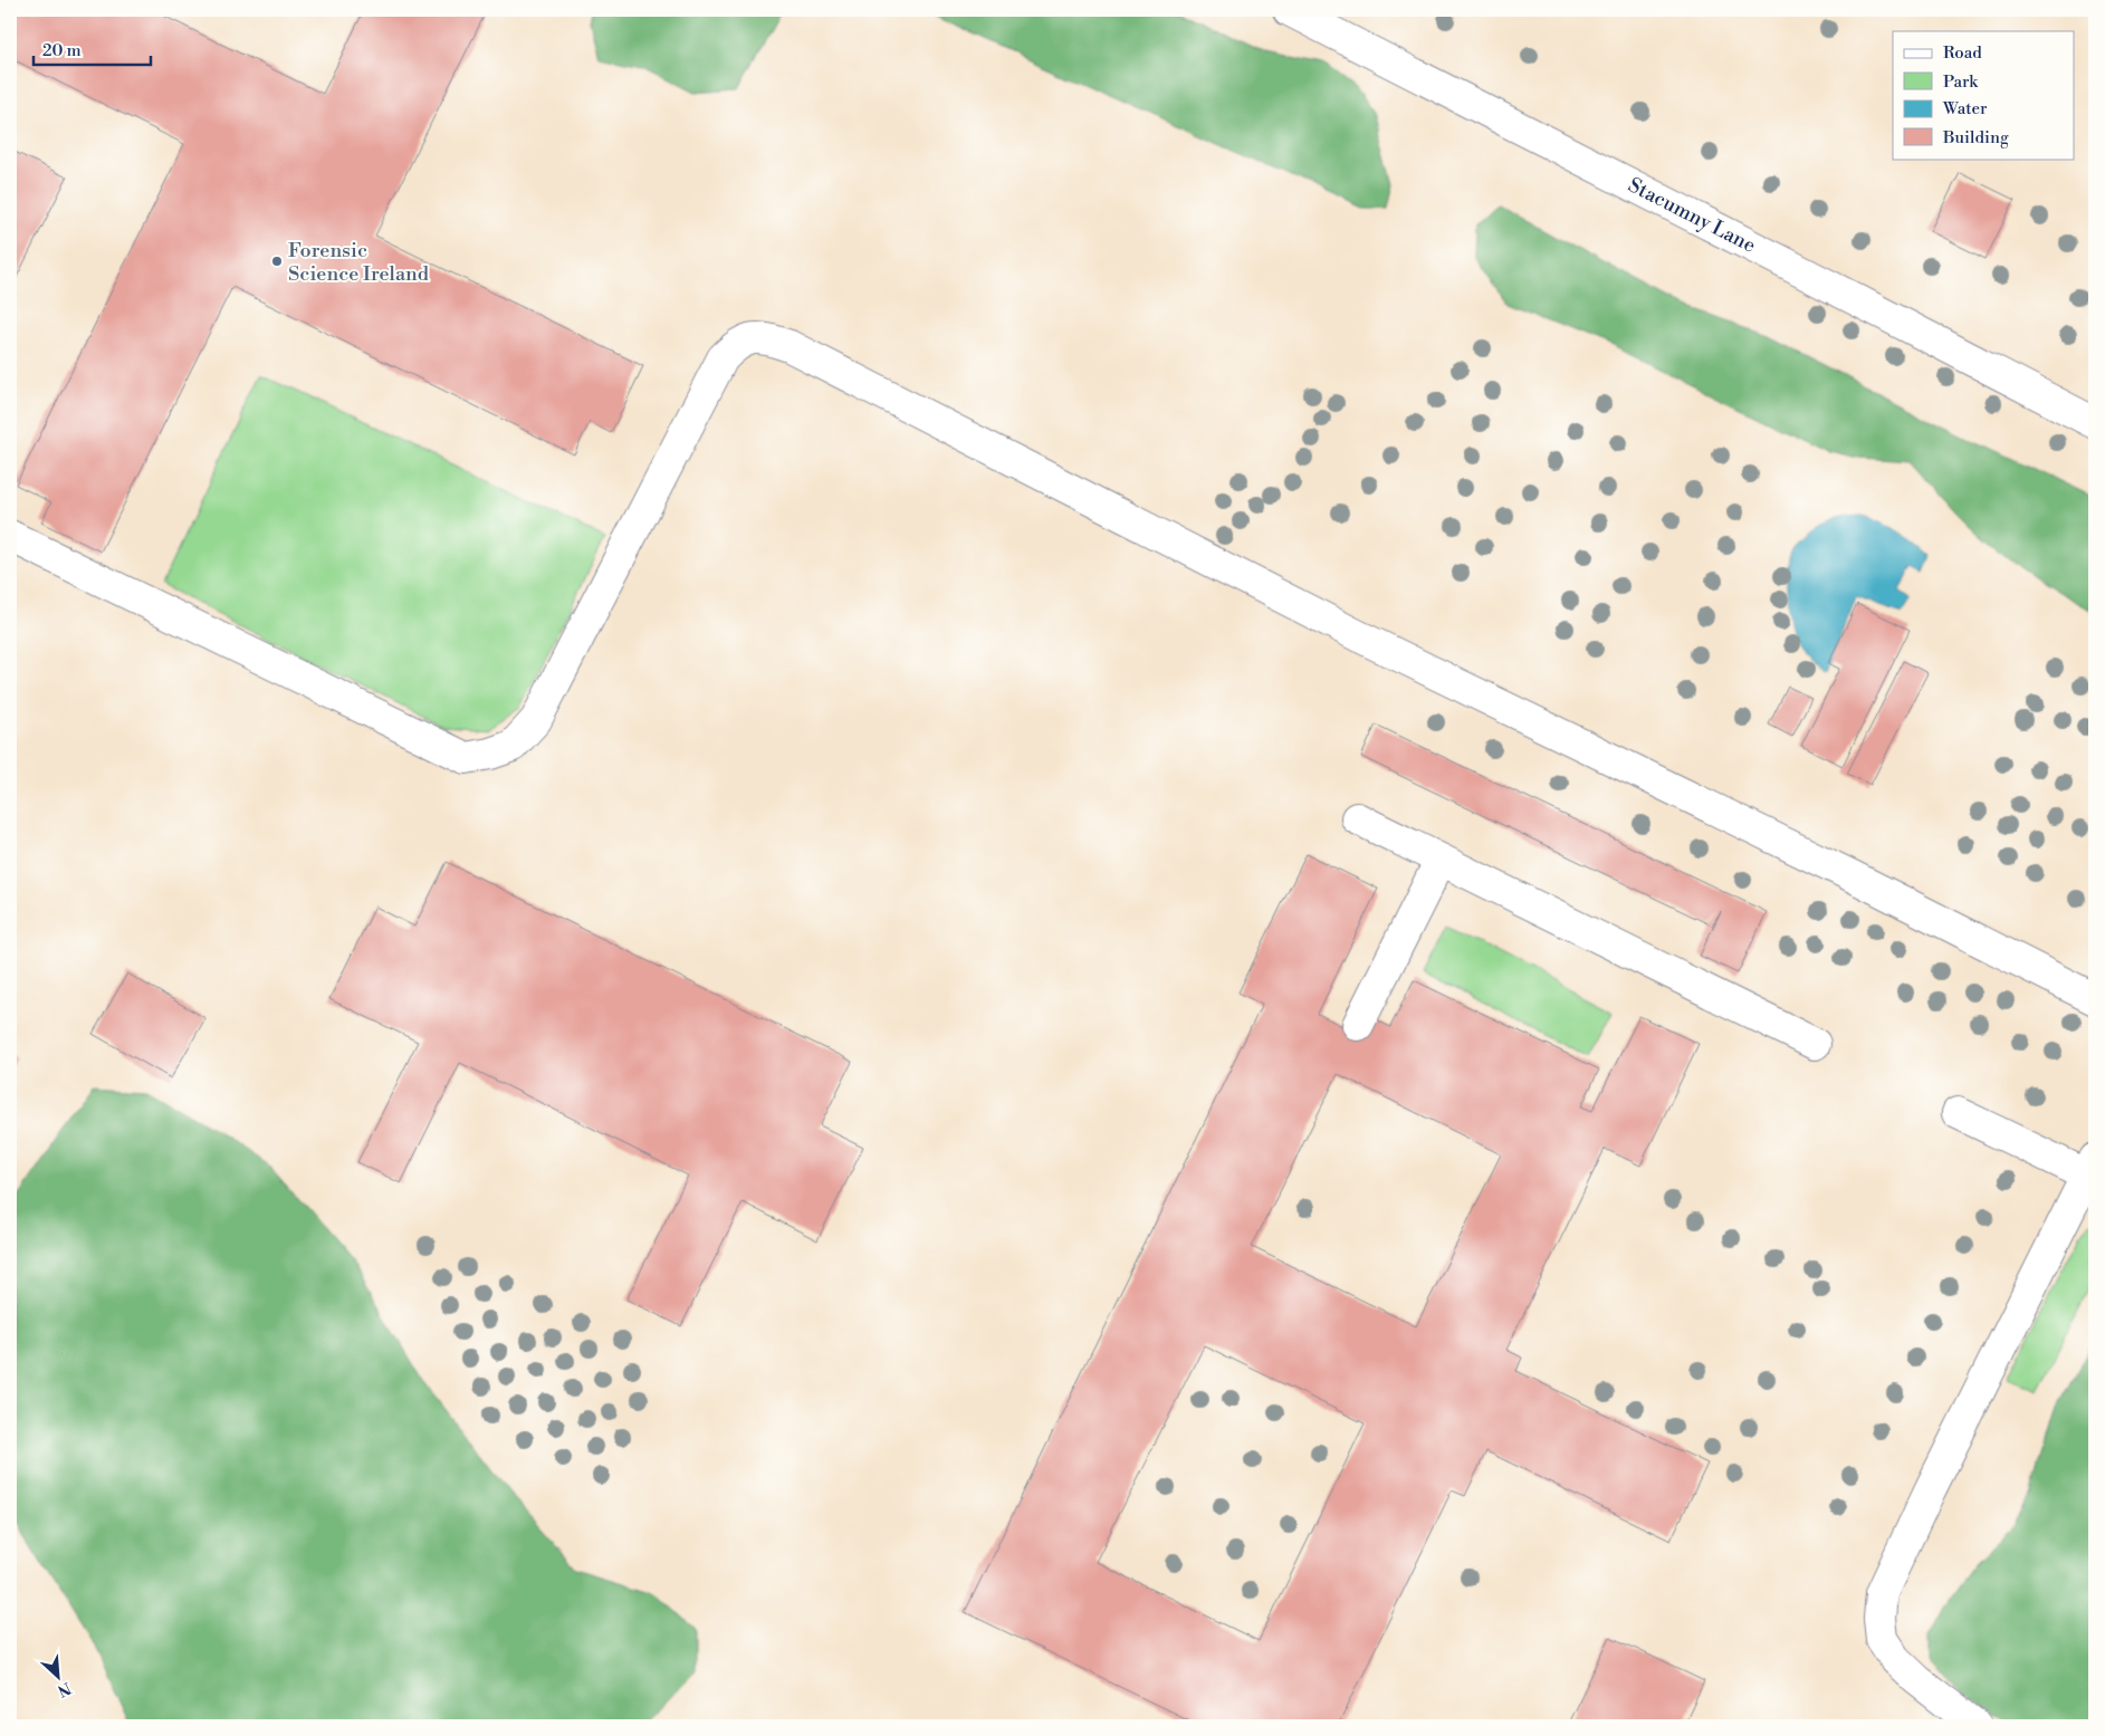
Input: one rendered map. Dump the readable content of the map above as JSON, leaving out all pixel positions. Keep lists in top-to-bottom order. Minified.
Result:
{"streets":{"street":["Stacumny Lane"]},"places":["Forensic Science Ireland"],"legend":["Road","Park","Water","Building"],"scale_bar":"20 m","north":"bottom right"}
